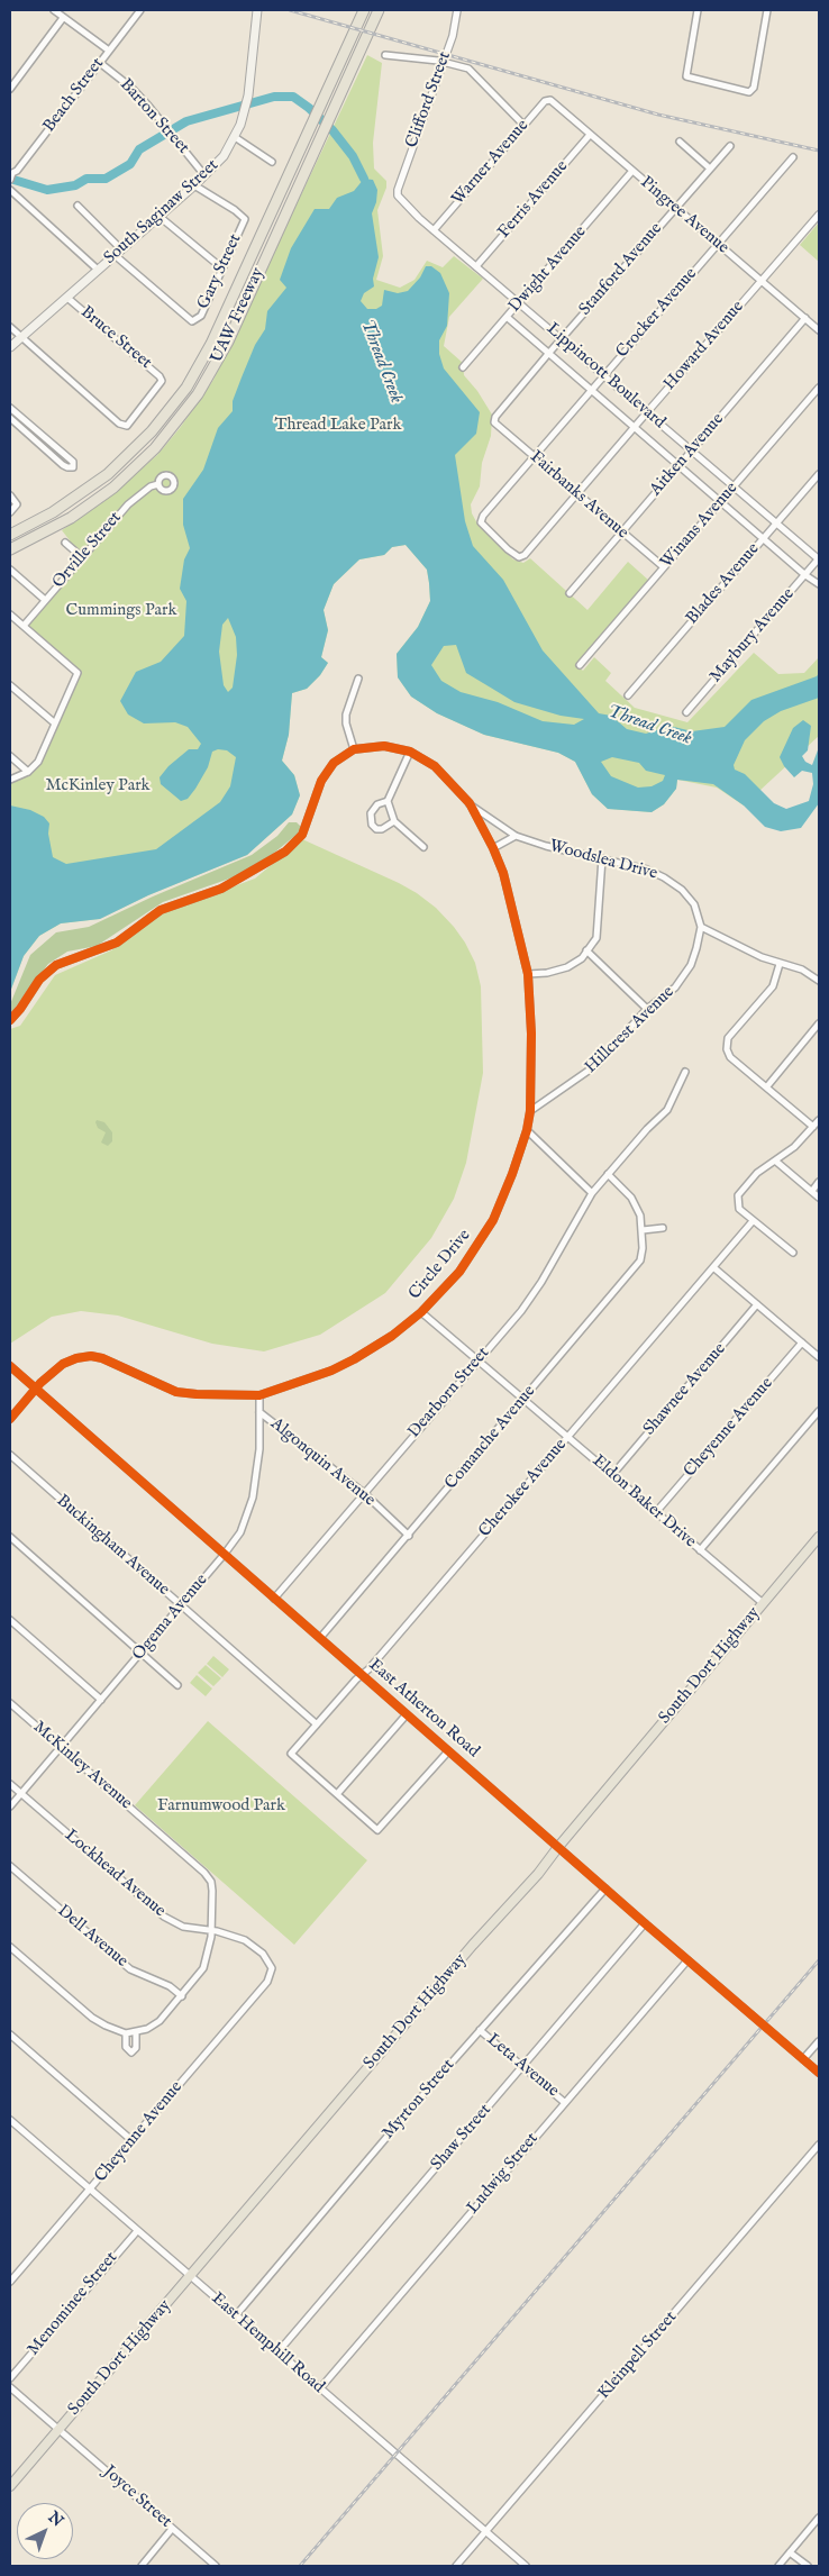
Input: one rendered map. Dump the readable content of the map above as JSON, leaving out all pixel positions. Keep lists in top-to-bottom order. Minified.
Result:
{"streets":{"highway":["UAW Freeway"],"main road":["South Saginaw Street","South Dort Highway"],"street":["Beach Street","Clifford Street","Barton Street","Warner Avenue","Ferris Avenue","Pingree Avenue","Dwight Avenue","Stanford Avenue","Gary Street","Crocker Avenue","Bruce Street","Howard Avenue","Lippincott Boulevard","Aitken Avenue","Fairbanks Avenue","Winans Avenue","Orville Street","Blades Avenue","Maybury Avenue","Woodslea Drive","Hillcrest Avenue","Circle Drive","Shawnee Avenue","Dearborn Street","Cheyenne Avenue","Comanche Avenue","Algonquin Avenue","Cherokee Avenue","Eldon Baker Drive","Buckingham Avenue","Ogema Avenue","East Atherton Road","McKinley Avenue","Lockhead Avenue","Dell Avenue","Leta Avenue","Myrton Street","Shaw Street","Ludwig Street","Menominee Street","East Hemphill Road","Kleinpell Street","Joyce Street"]},"crossings":[["Beach Street","Barton Street"],["Clifford Street","Lippincott Boulevard"],["Barton Street","South Saginaw Street"],["Warner Avenue","Pingree Avenue"],["Warner Avenue","Lippincott Boulevard"],["Ferris Avenue","Pingree Avenue"],["Ferris Avenue","Lippincott Boulevard"],["South Saginaw Street","Gary Street"],["South Saginaw Street","Bruce Street"],["Pingree Avenue","Dwight Avenue"],["Pingree Avenue","Stanford Avenue"],["Pingree Avenue","Crocker Avenue"],["Pingree Avenue","Howard Avenue"],["Pingree Avenue","Aitken Avenue"],["Dwight Avenue","Lippincott Boulevard"],["Stanford Avenue","Lippincott Boulevard"],["Stanford Avenue","Fairbanks Avenue"],["Crocker Avenue","Howard Avenue"],["Crocker Avenue","Lippincott Boulevard"],["Crocker Avenue","Fairbanks Avenue"],["Howard Avenue","Lippincott Boulevard"],["Howard Avenue","Fairbanks Avenue"],["Lippincott Boulevard","Aitken Avenue"],["Lippincott Boulevard","Winans Avenue"],["Lippincott Boulevard","Blades Avenue"],["Lippincott Boulevard","Maybury Avenue"],["Aitken Avenue","Fairbanks Avenue"],["Fairbanks Avenue","Winans Avenue"],["Woodslea Drive","Hillcrest Avenue"],["Woodslea Drive","Circle Drive"],["Hillcrest Avenue","Circle Drive"],["Circle Drive","Eldon Baker Drive"],["Circle Drive","Ogema Avenue"],["Circle Drive","East Atherton Road"],["Shawnee Avenue","Eldon Baker Drive"],["Dearborn Street","Comanche Avenue"],["Dearborn Street","Algonquin Avenue"],["Dearborn Street","Eldon Baker Drive"],["Dearborn Street","East Atherton Road"],["Cheyenne Avenue","Eldon Baker Drive"],["Cheyenne Avenue","Lockhead Avenue"],["Cheyenne Avenue","East Hemphill Road"],["Comanche Avenue","Algonquin Avenue"],["Comanche Avenue","Eldon Baker Drive"],["Comanche Avenue","East Atherton Road"],["Algonquin Avenue","Ogema Avenue"],["Cherokee Avenue","Eldon Baker Drive"],["Cherokee Avenue","Buckingham Avenue"],["Cherokee Avenue","East Atherton Road"],["Eldon Baker Drive","South Dort Highway"],["Buckingham Avenue","Ogema Avenue"],["Ogema Avenue","East Atherton Road"],["Ogema Avenue","McKinley Avenue"],["Ogema Avenue","Lockhead Avenue"],["South Dort Highway","East Atherton Road"],["South Dort Highway","East Hemphill Road"],["South Dort Highway","Joyce Street"],["East Atherton Road","Myrton Street"],["East Atherton Road","Shaw Street"],["East Atherton Road","Ludwig Street"],["McKinley Avenue","Lockhead Avenue"],["Leta Avenue","Myrton Street"],["Leta Avenue","Shaw Street"],["Leta Avenue","Ludwig Street"],["Myrton Street","East Hemphill Road"],["Shaw Street","East Hemphill Road"],["Ludwig Street","East Hemphill Road"],["Menominee Street","East Hemphill Road"],["East Hemphill Road","Kleinpell Street"]],"water":["Thread Creek"],"parks":["Thread Lake Park","Cummings Park","McKinley Park","Farnumwood Park"],"north":"top right"}
